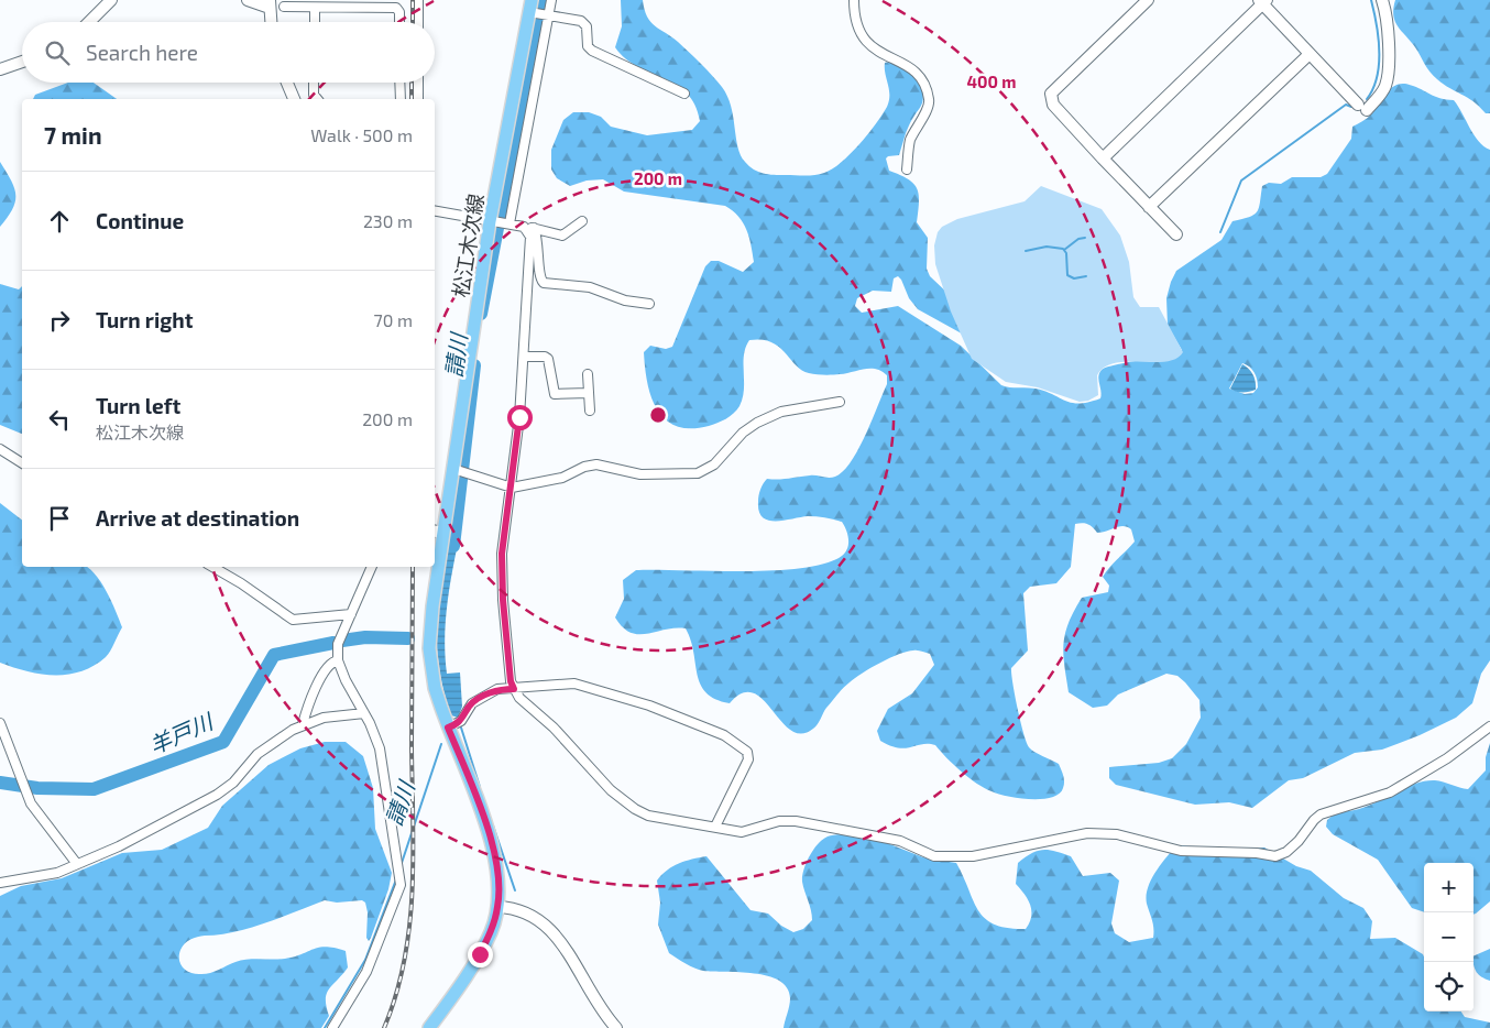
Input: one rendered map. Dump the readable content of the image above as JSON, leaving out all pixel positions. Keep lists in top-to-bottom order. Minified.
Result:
{"streets":{"main road":["松江木次線"]},"water":["請川","羊戸川"],"page":{"search":"Search here","heading":["7 min","Walk · 500 m"],"list":[["Continue","230 m"],["Turn right","70 m"],["Turn left","松江木次線","200 m"],"Arrive at destination"],"map_buttons":["+","−"]},"rings":["400 m","200 m"]}
